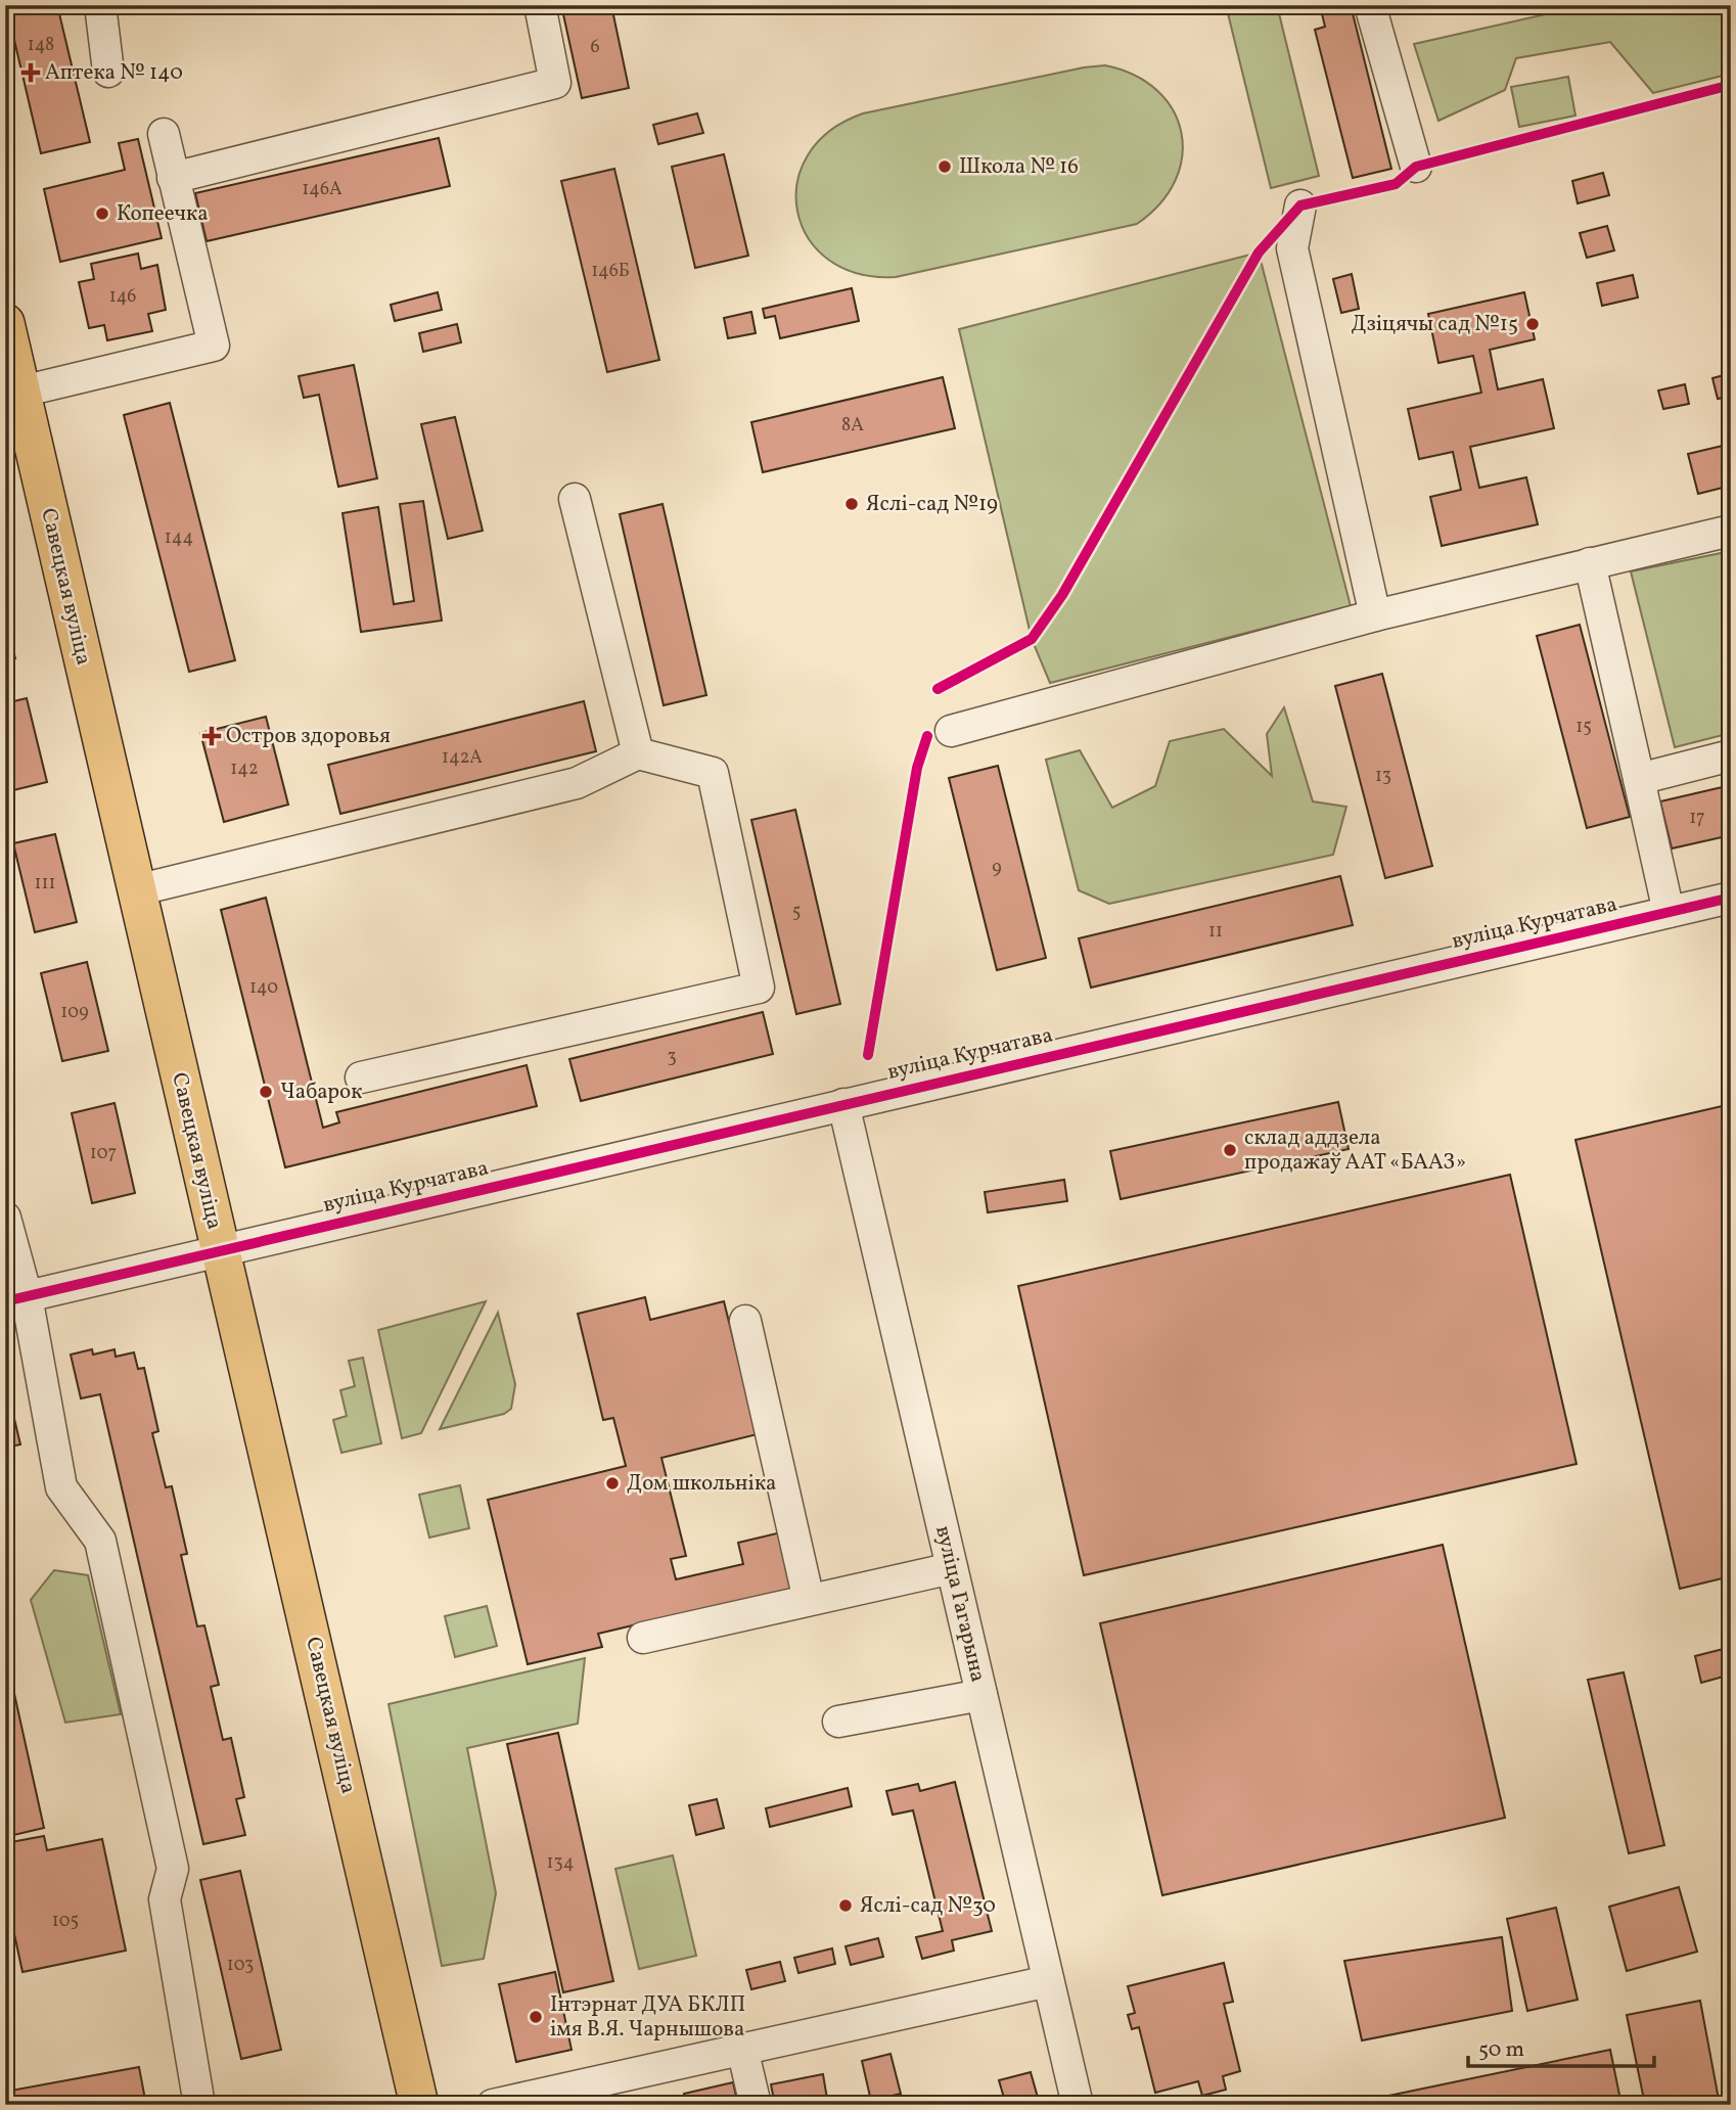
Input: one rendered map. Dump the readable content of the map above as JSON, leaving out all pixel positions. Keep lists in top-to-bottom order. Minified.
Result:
{"streets":{"main road":["Савецкая вуліца"],"street":["вуліца Курчатава","вуліца Гагарына"]},"crossings":[["Савецкая вуліца","вуліца Курчатава"],["вуліца Курчатава","вуліца Гагарына"]],"places":{"health":["Аптека № 140","Остров здоровья"],"other":["Школа № 16","Копеечка","Дзіцячы сад №15","Яслі-сад №19","Чабарок","склад аддзела продажаў ААТ «БААЗ»","Дом школьніка","Яслі-сад №30","Інтэрнат ДУА БКЛП імя В.Я. Чарнышова"]},"house_numbers":["148","6","146А","146Б","146","8А","144","15","142А","142","13","17","9","111","5","11","140","109","3","107","134","105","103"],"scale_bar":"50 m"}
